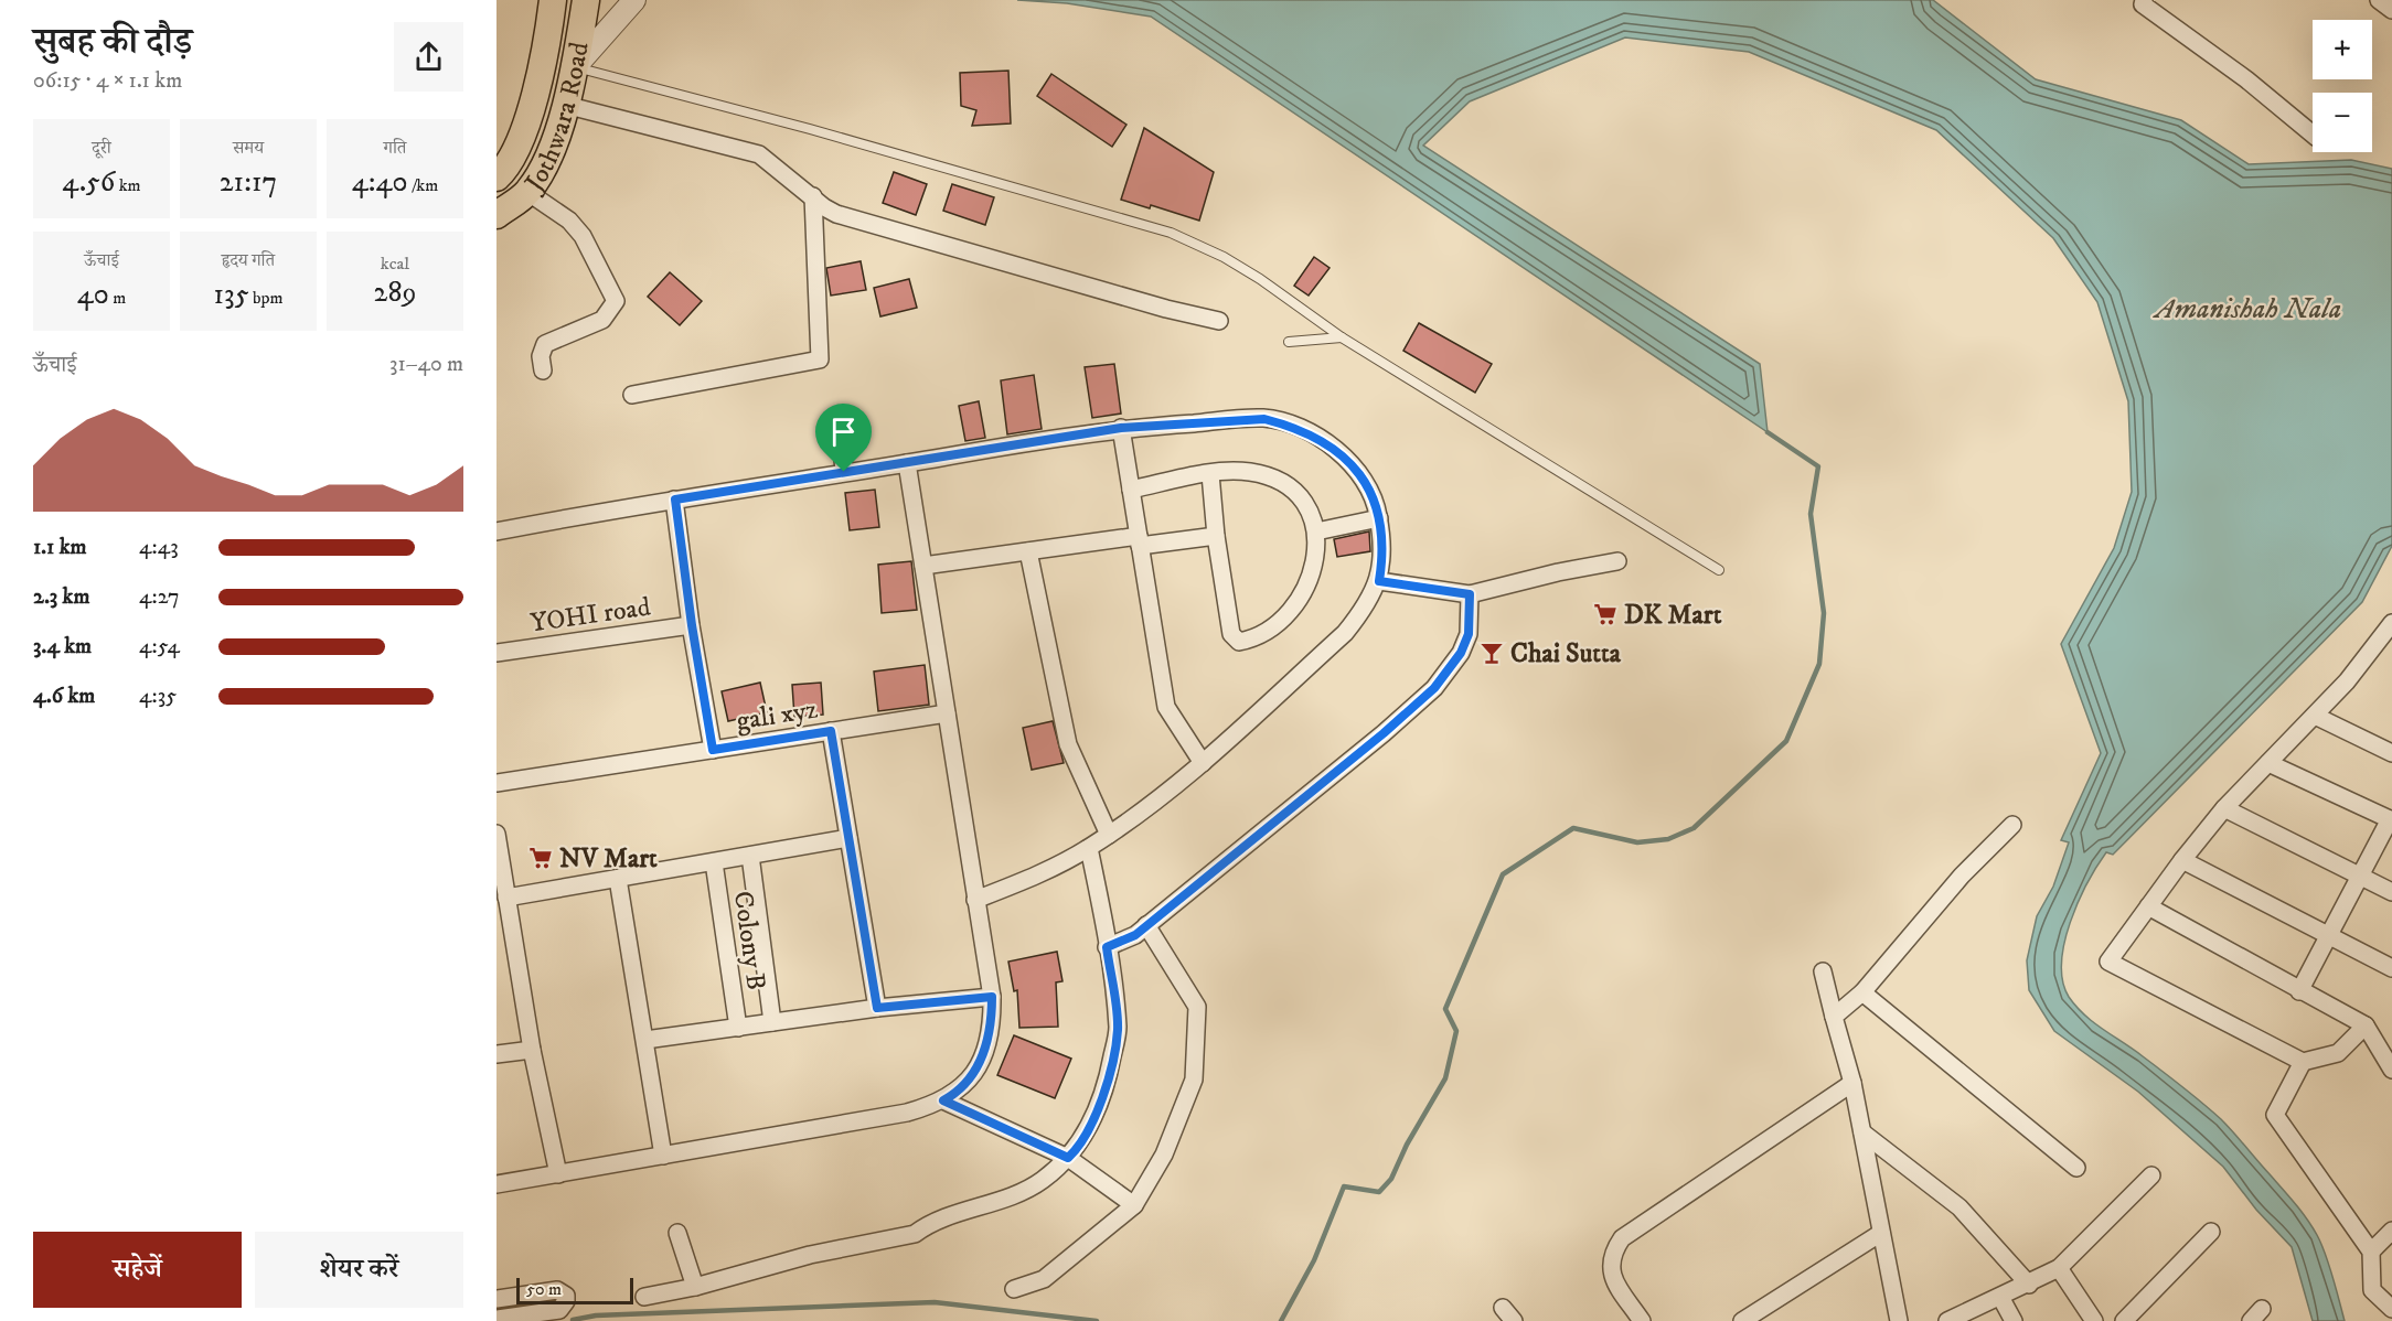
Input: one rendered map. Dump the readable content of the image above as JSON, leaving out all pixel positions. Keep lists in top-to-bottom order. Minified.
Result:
{"streets":{"main road":["Jothwara Road"],"street":["YOHI road","gali xyz","Colony B"]},"water":["Amanishah Nala"],"places":{"supermarket":["DK Mart","NV Mart"],"bar":["Chai Sutta"]},"scale_bar":"50 m","page":{"heading":["सुबह की दौड़","06:15 · 4 × 1.1 km"],"map_buttons":["+","−"],"stats":[["दूरी","4.56 km"],["समय","21:17"],["गति","4:40 /km"],["ऊँचाई","40 m"],["हृदय गति","135 bpm"],["kcal","289"]],"chart":["ऊँचाई","31–40 m"],"list":[{"name":"1.1 km","note":"4:43"},{"name":"2.3 km","note":"4:27"},{"name":"3.4 km","note":"4:54"},{"name":"4.6 km","note":"4:35"}],"buttons":["सहेजें","शेयर करें"],"scale":"50 m"}}
